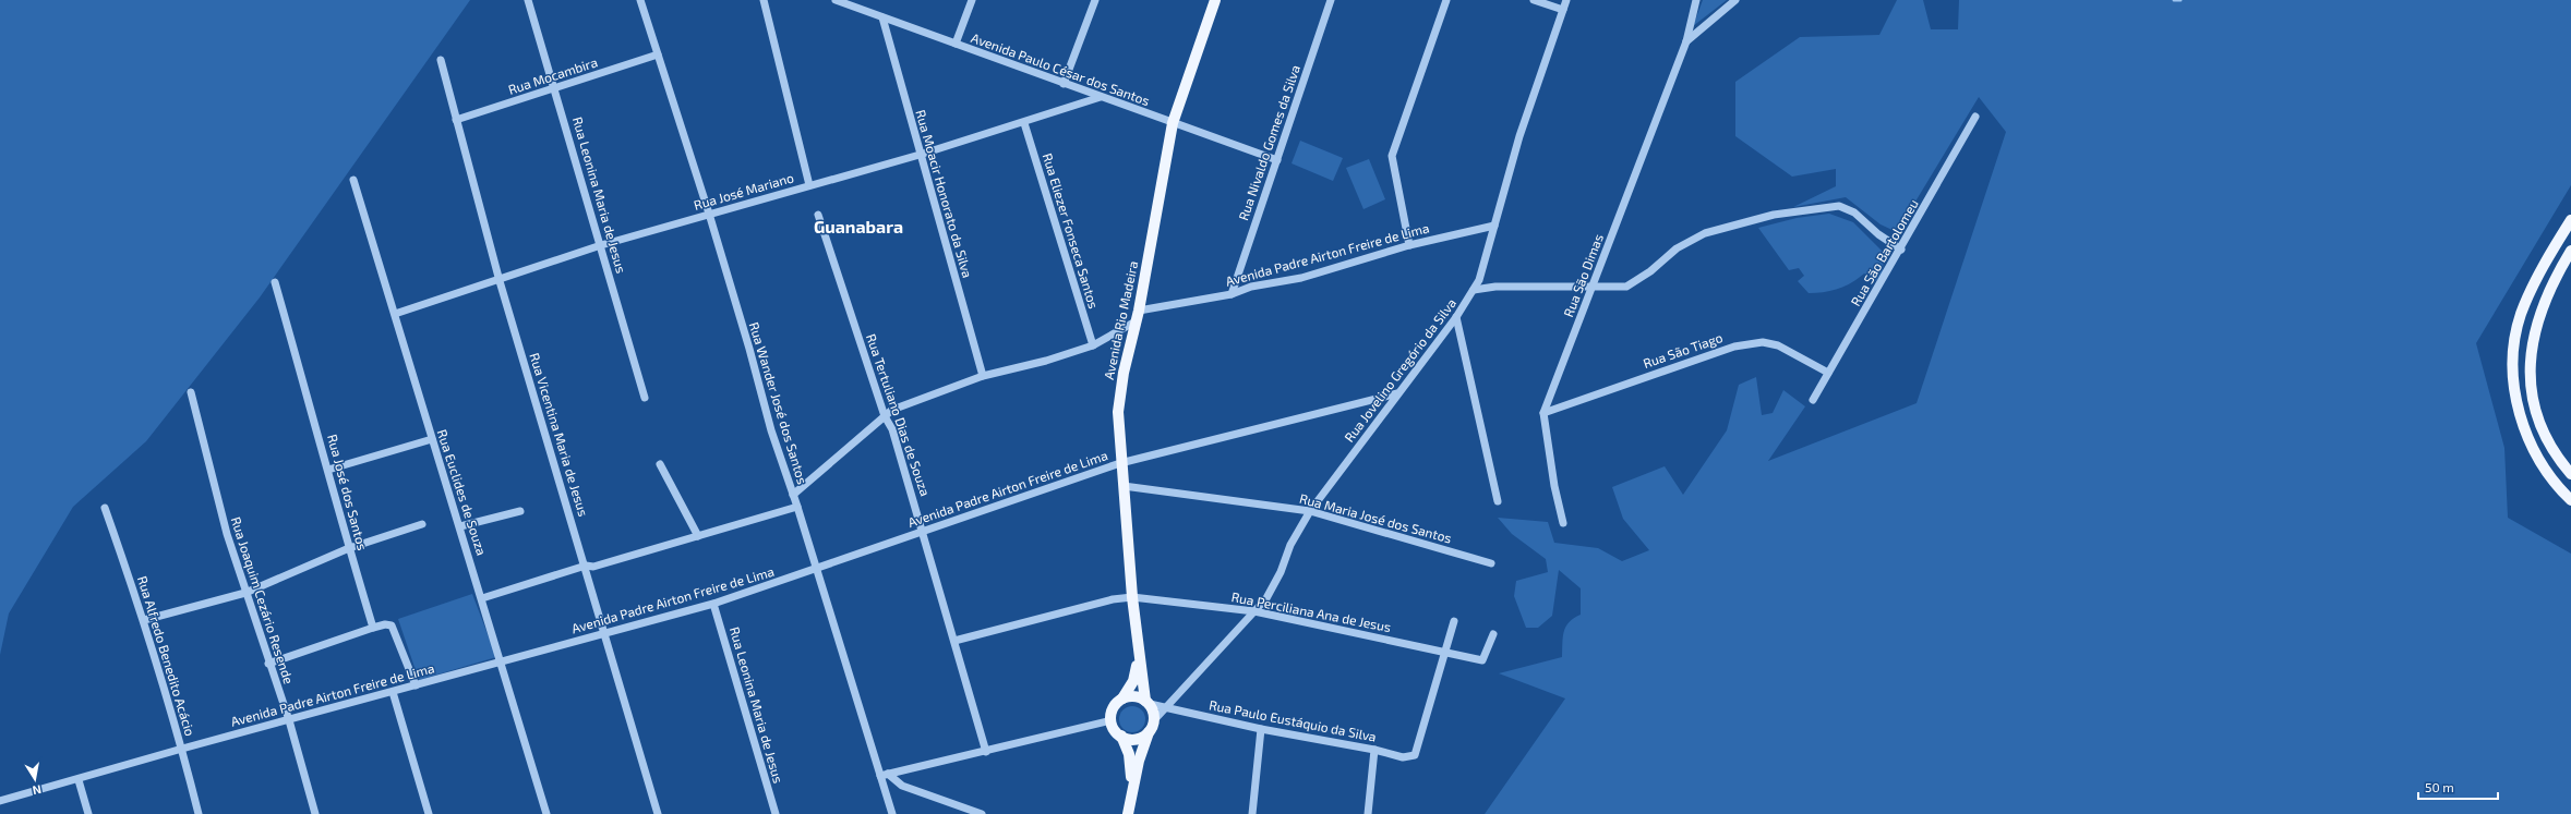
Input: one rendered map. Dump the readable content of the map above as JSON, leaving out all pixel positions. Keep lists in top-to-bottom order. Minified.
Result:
{"streets":{"main road":["Avenida Rio Madeira"],"street":["Avenida Paulo César dos Santos","Rua Mocambira","Rua Nivaldo Gomes da Silva","Rua José Mariano","Rua Moacir Honorato da Silva","Rua Leonina Maria de Jesus","Rua Eliezer Fonseca Santos","Rua São Bartolomeu","Avenida Padre Airton Freire de Lima","Rua São Dimas","Rua São Tiago","Rua Jovelino Gregório da Silva","Rua Wander José dos Santos","Rua Tertuliano Dias de Souza","Rua Vicentina Maria de Jesus","Rua José dos Santos","Rua Euclides de Souza","Rua Maria José dos Santos","Rua Joaquim Cezário Resende","Rua Perciliana Ana de Jesus","Rua Alfredo Benedito Acácio","Rua Paulo Eustáquio da Silva"]},"crossings":[["Avenida Paulo César dos Santos","Rua Nivaldo Gomes da Silva"],["Avenida Paulo César dos Santos","Rua José Mariano"],["Avenida Paulo César dos Santos","Rua Moacir Honorato da Silva"],["Avenida Paulo César dos Santos","Avenida Rio Madeira"],["Rua Mocambira","Rua Leonina Maria de Jesus"],["Rua Mocambira","Rua Wander José dos Santos"],["Rua Mocambira","Rua Vicentina Maria de Jesus"],["Rua Nivaldo Gomes da Silva","Avenida Padre Airton Freire de Lima"],["Rua José Mariano","Rua Moacir Honorato da Silva"],["Rua José Mariano","Rua Leonina Maria de Jesus"],["Rua José Mariano","Rua Eliezer Fonseca Santos"],["Rua José Mariano","Rua Wander José dos Santos"],["Rua José Mariano","Rua Vicentina Maria de Jesus"],["Rua José Mariano","Rua Euclides de Souza"],["Rua Leonina Maria de Jesus","Avenida Padre Airton Freire de Lima"],["Rua São Bartolomeu","Rua São Tiago"],["Avenida Padre Airton Freire de Lima","Avenida Rio Madeira"],["Avenida Padre Airton Freire de Lima","Rua Jovelino Gregório da Silva"],["Avenida Padre Airton Freire de Lima","Rua Wander José dos Santos"],["Avenida Padre Airton Freire de Lima","Rua Tertuliano Dias de Souza"],["Avenida Padre Airton Freire de Lima","Rua Vicentina Maria de Jesus"],["Avenida Padre Airton Freire de Lima","Rua Euclides de Souza"],["Avenida Padre Airton Freire de Lima","Rua Joaquim Cezário Resende"],["Avenida Padre Airton Freire de Lima","Rua Alfredo Benedito Acácio"],["Rua São Dimas","Rua São Tiago"],["Avenida Rio Madeira","Rua Jovelino Gregório da Silva"],["Avenida Rio Madeira","Rua Maria José dos Santos"],["Avenida Rio Madeira","Rua Perciliana Ana de Jesus"],["Rua Jovelino Gregório da Silva","Rua Maria José dos Santos"],["Rua Jovelino Gregório da Silva","Rua Perciliana Ana de Jesus"],["Rua Jovelino Gregório da Silva","Rua Paulo Eustáquio da Silva"],["Rua Tertuliano Dias de Souza","Rua Perciliana Ana de Jesus"],["Rua Perciliana Ana de Jesus","Rua Paulo Eustáquio da Silva"]],"districts":["Guanabara"],"scale_bar":"50 m","north":"bottom"}
